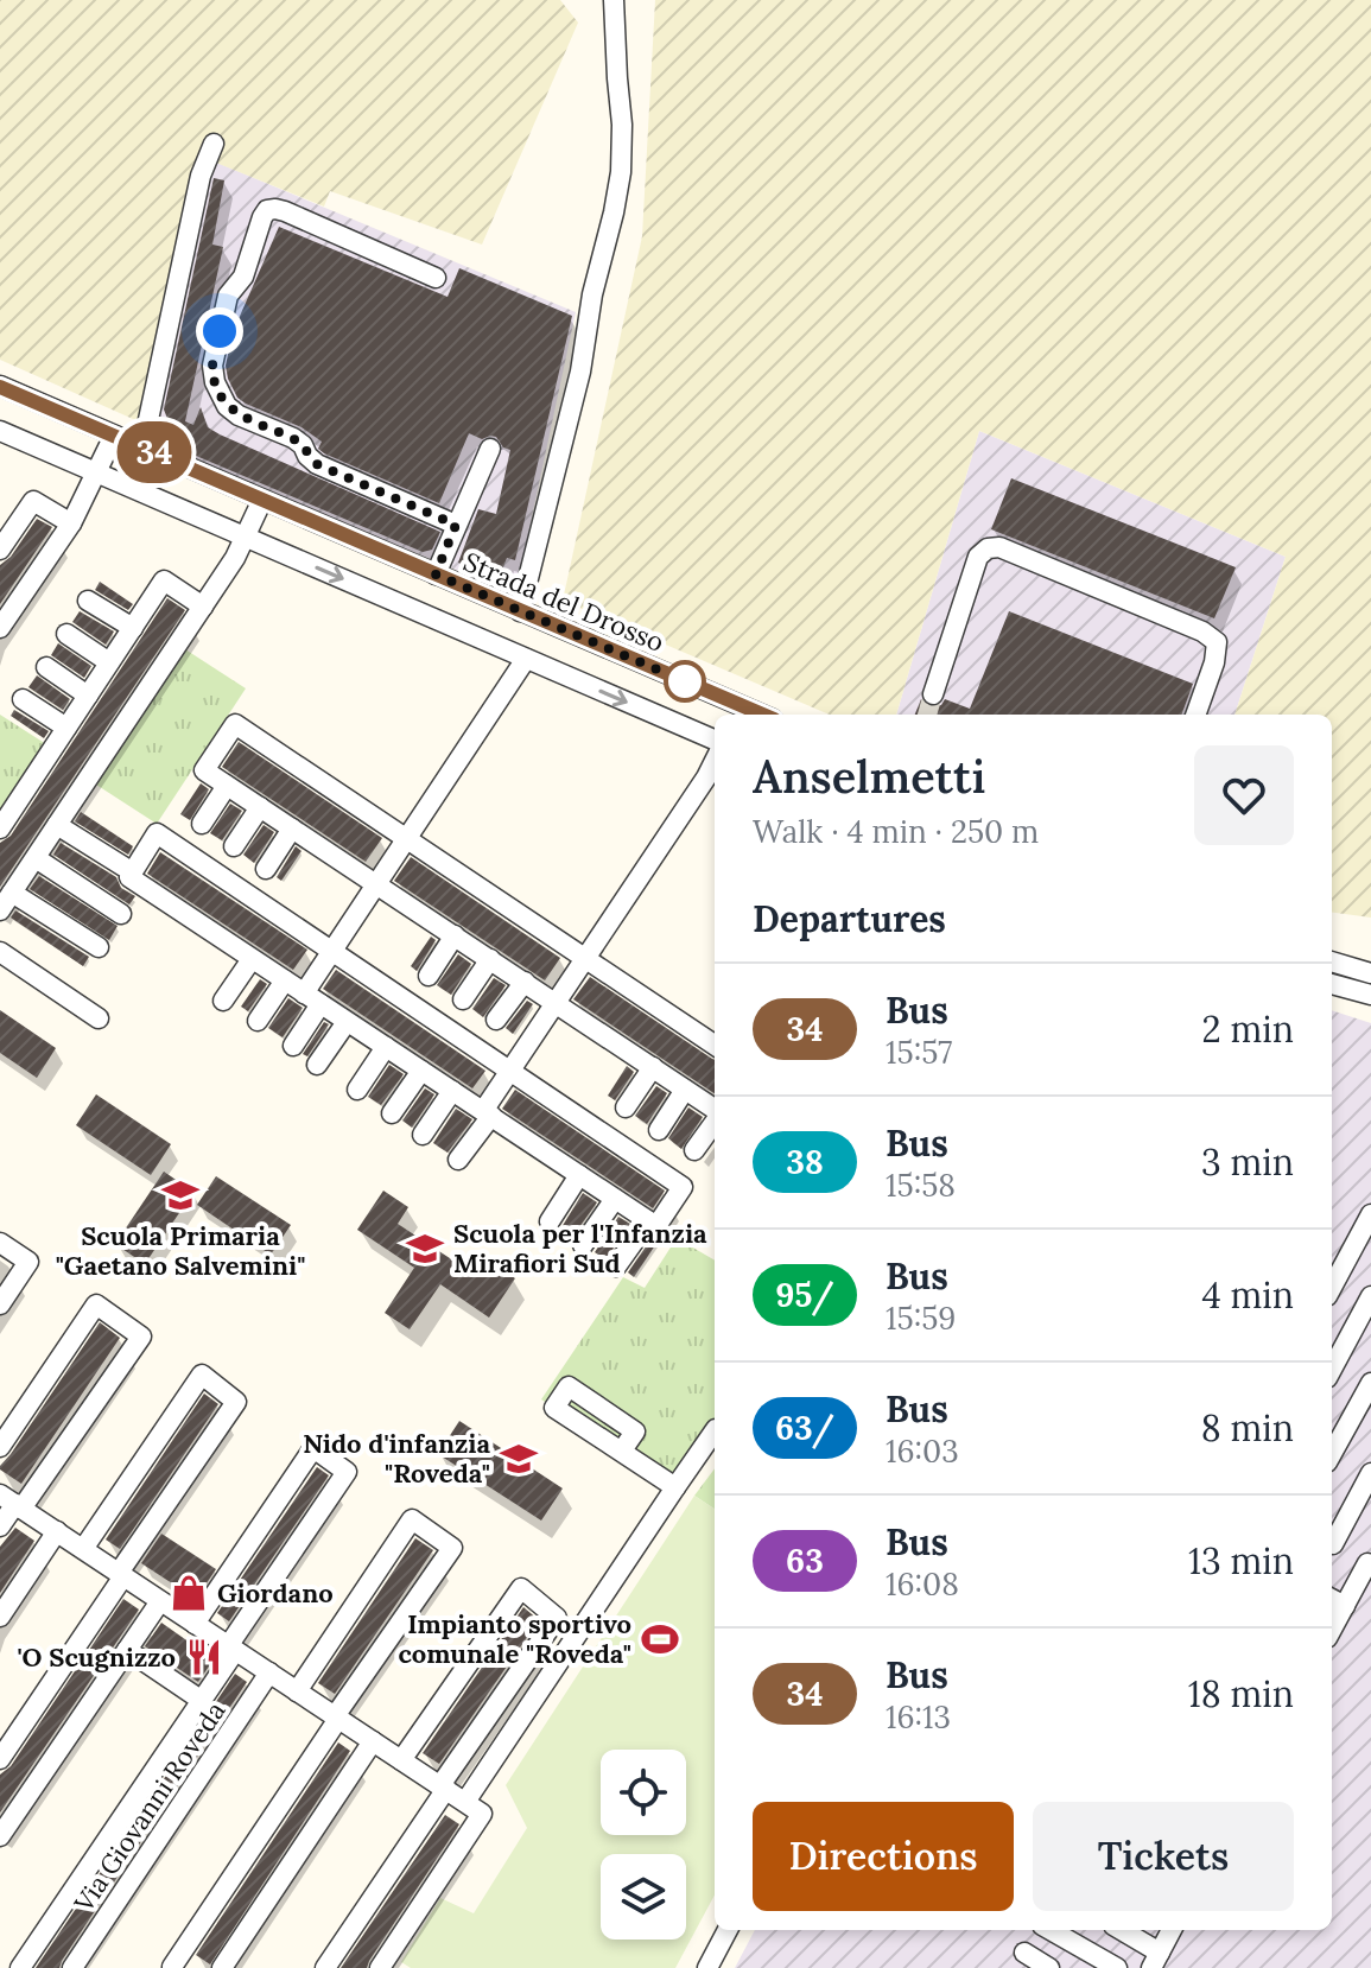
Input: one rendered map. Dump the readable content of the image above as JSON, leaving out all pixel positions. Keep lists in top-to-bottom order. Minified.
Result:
{"streets":{"street":["Strada del Drosso","Via Giovanni Roveda"]},"places":{"school or university":["Scuola Primaria \"Gaetano Salvemini\"","Scuola per l'Infanzia Mirafiori Sud","Nido d'infanzia \"Roveda\""],"shop":["Giordano"],"sports":["Impianto sportivo comunale \"Roveda\""],"restaurant":["'O Scugnizzo"]},"lines":["bus line 34"],"page":{"on_map":"34","heading":[["Anselmetti","Walk · 4 min · 250 m"],"Departures"],"list":[{"mark":"34","name":"Bus","note":"15:57","value":"2 min"},{"mark":"38","name":"Bus","note":"15:58","value":"3 min"},{"mark":"95/","name":"Bus","note":"15:59","value":"4 min"},{"mark":"63/","name":"Bus","note":"16:03","value":"8 min"},{"mark":"63","name":"Bus","note":"16:08","value":"13 min"},{"mark":"34","name":"Bus","note":"16:13","value":"18 min"}],"buttons":["Directions","Tickets"]}}
